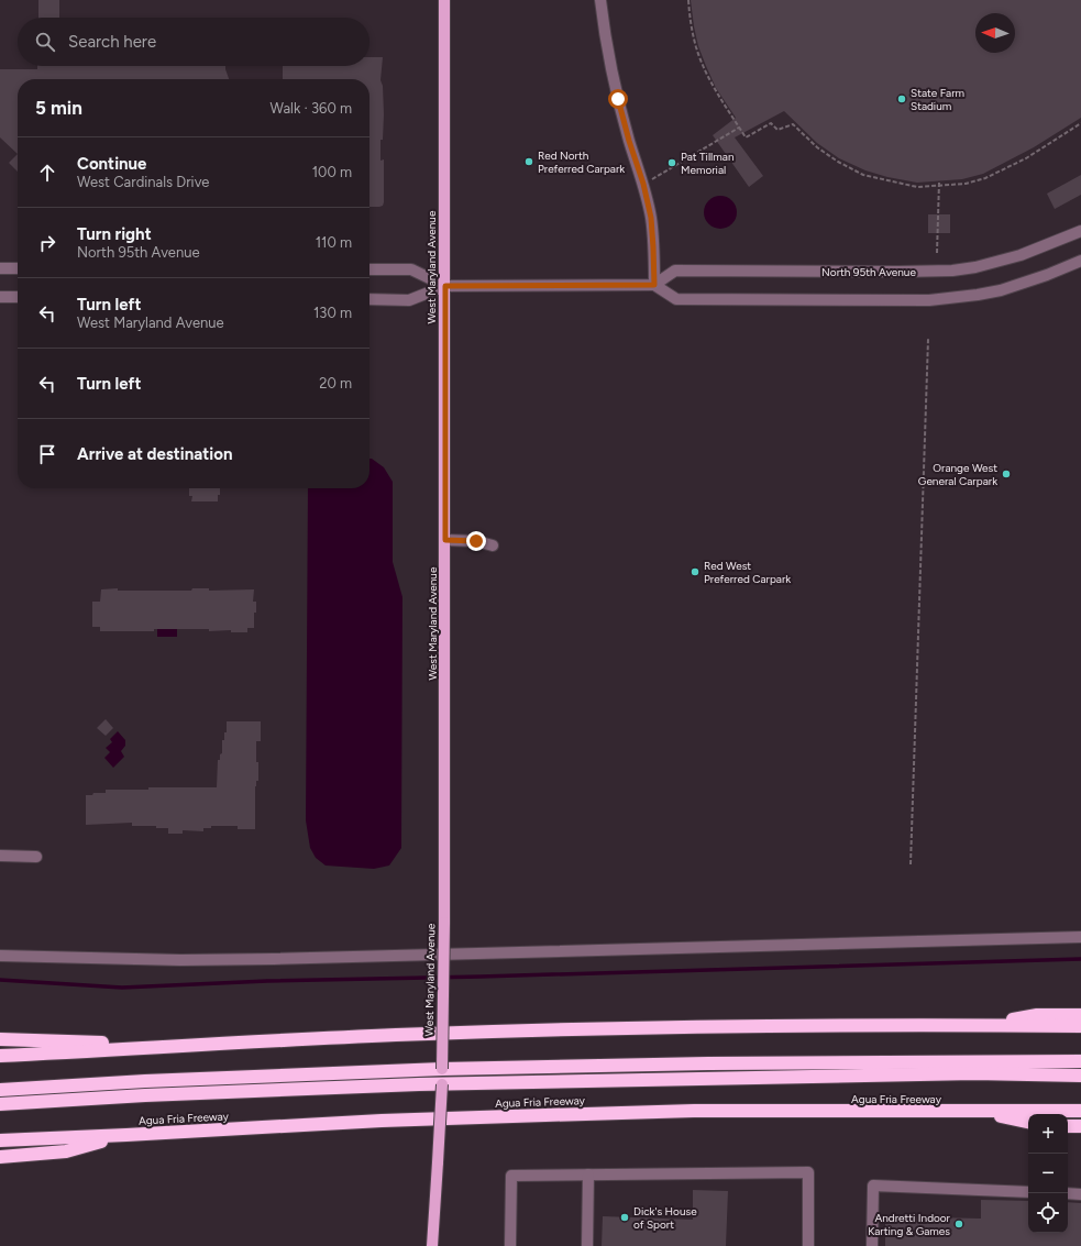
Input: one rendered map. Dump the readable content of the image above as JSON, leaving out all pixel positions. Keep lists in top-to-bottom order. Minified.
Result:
{"streets":{"highway":["Agua Fria Freeway"],"main road":["West Maryland Avenue"],"street":["North 95th Avenue"]},"places":["State Farm Stadium","Red North Preferred Carpark","Pat Tillman Memorial","Orange West General Carpark","Red West Preferred Carpark","Dick's House of Sport","Andretti Indoor Karting & Games"],"north":"left","page":{"search":"Search here","heading":["5 min","Walk · 360 m"],"list":[["Continue","West Cardinals Drive","100 m"],["Turn right","North 95th Avenue","110 m"],["Turn left","West Maryland Avenue","130 m"],["Turn left","20 m"],"Arrive at destination"],"map_buttons":["+","−"]}}
